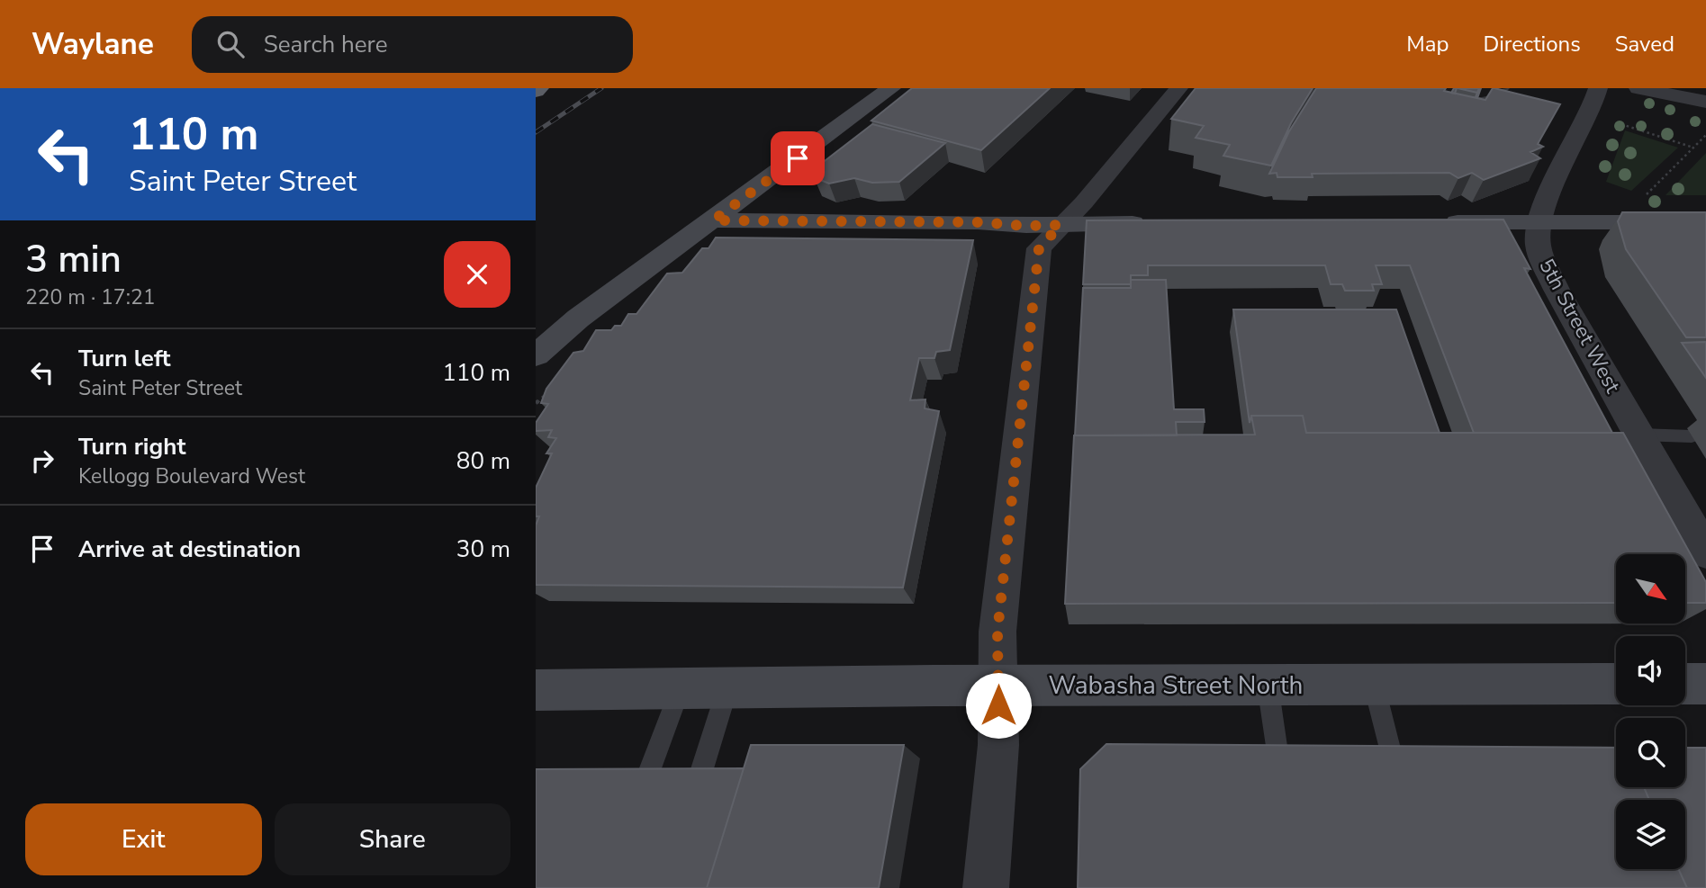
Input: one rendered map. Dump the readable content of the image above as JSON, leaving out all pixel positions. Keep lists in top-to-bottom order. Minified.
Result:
{"streets":{"main road":["Wabasha Street North"],"street":["5th Street West"]},"north":"bottom right","page":{"header":"Waylane","search":"Search here","nav":["Map","Directions","Saved"],"turn":["110 m","Saint Peter Street"],"heading":["3 min","220 m · 17:21"],"list":[{"name":"Turn left","note":"Saint Peter Street","value":"110 m"},{"name":"Turn right","note":"Kellogg Boulevard West","value":"80 m"},{"name":"Arrive at destination","value":"30 m"}],"buttons":["Exit","Share"]}}
